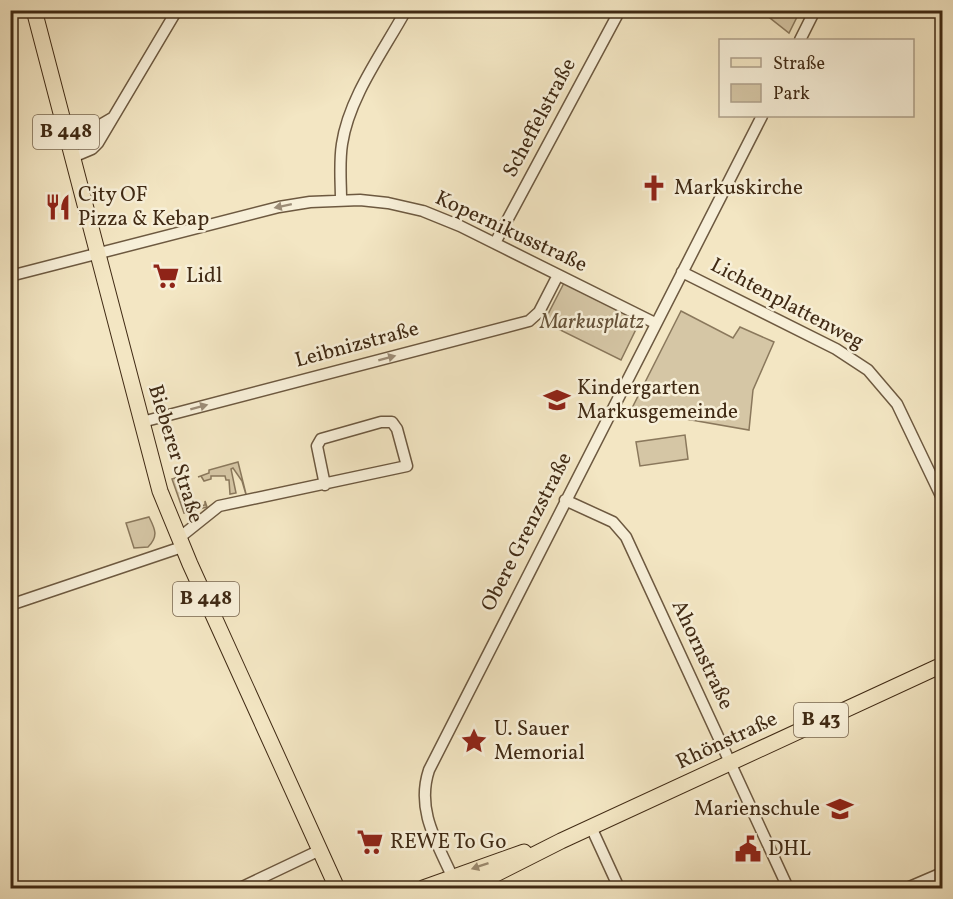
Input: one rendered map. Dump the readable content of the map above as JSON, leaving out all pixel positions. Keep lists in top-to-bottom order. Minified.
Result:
{"streets":{"main road":["B 448","Bieberer Straße","B 43","Rhönstraße"],"street":["Scheffelstraße","Kopernikusstraße","Lichtenplattenweg","Leibnizstraße","Obere Grenzstraße","Ahornstraße"]},"crossings":[["Scheffelstraße","Kopernikusstraße"],["Kopernikusstraße","Leibnizstraße"],["Kopernikusstraße","Bieberer Straße"],["Kopernikusstraße","Obere Grenzstraße"],["Lichtenplattenweg","Obere Grenzstraße"],["Leibnizstraße","Bieberer Straße"],["Obere Grenzstraße","Ahornstraße"],["Obere Grenzstraße","Rhönstraße"],["Ahornstraße","Rhönstraße"]],"one_way":["Kopernikusstraße","Leibnizstraße"],"parks":["Markusplatz"],"places":{"church":["Markuskirche"],"restaurant":["City OF Pizza & Kebap"],"supermarket":["Lidl","REWE To Go"],"school or university":["Kindergarten Markusgemeinde","Marienschule"],"place":["U. Sauer Memorial"],"public building":["DHL"]},"legend":["Straße","Park"]}
